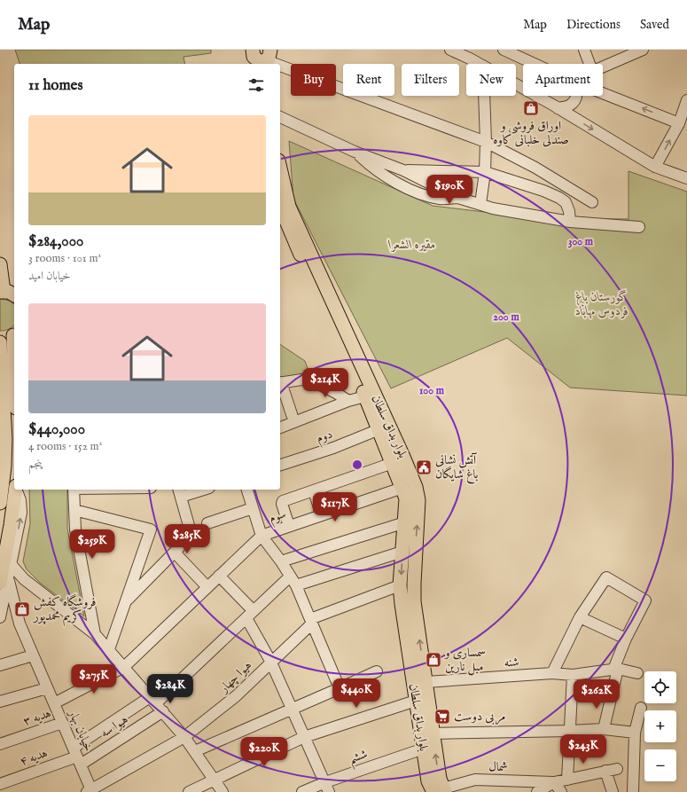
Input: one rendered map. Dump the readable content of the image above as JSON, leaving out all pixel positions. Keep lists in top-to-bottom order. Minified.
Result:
{"streets":{"main road":["بلوار بداق سلطان"],"street":["دوم","سوم","شنه","هیوا چهار","هدیه ۳","هیوا سه","خیابان بهار","ششم","هدیه ۴","شمال"]},"crossings":[["بلوار بداق سلطان","دوم"],["بلوار بداق سلطان","سوم"],["بلوار بداق سلطان","شنه"],["بلوار بداق سلطان","ششم"],["بلوار بداق سلطان","شمال"],["هیوا چهار","خیابان بهار"],["هدیه ۳","خیابان بهار"],["هیوا سه","خیابان بهار"],["هیوا سه","هدیه ۴"],["خیابان بهار","هدیه ۴"]],"parks":["مقیره الشعرا","گورستان باغ فردوس مهاباد"],"places":{"shop":["اوراق فروشی و صندلی خلبانی کاوه","فروشگاه کفش کریم محمدپور","سمساری و مبل نارین"],"public building":["آتش نشانی باغ شایگان"],"supermarket":["مربی دوست"]},"page":{"header":"Map","nav":["Map","Directions","Saved"],"chip":["Buy","Rent","Filters","New","Apartment"],"heading":"11 homes","list":[{"name":"$284,000","note":"3 rooms · 101 m² · خیابان امید"},{"name":"$440,000","note":"4 rooms · 152 m² · پنجم"}],"price":["$190K","$214K","$117K","$285K","$259K","$275K","$284K","$440K","$262K","$243K","$220K"],"map_buttons":["+","−"]},"rings":["300 m","200 m","100 m"]}
